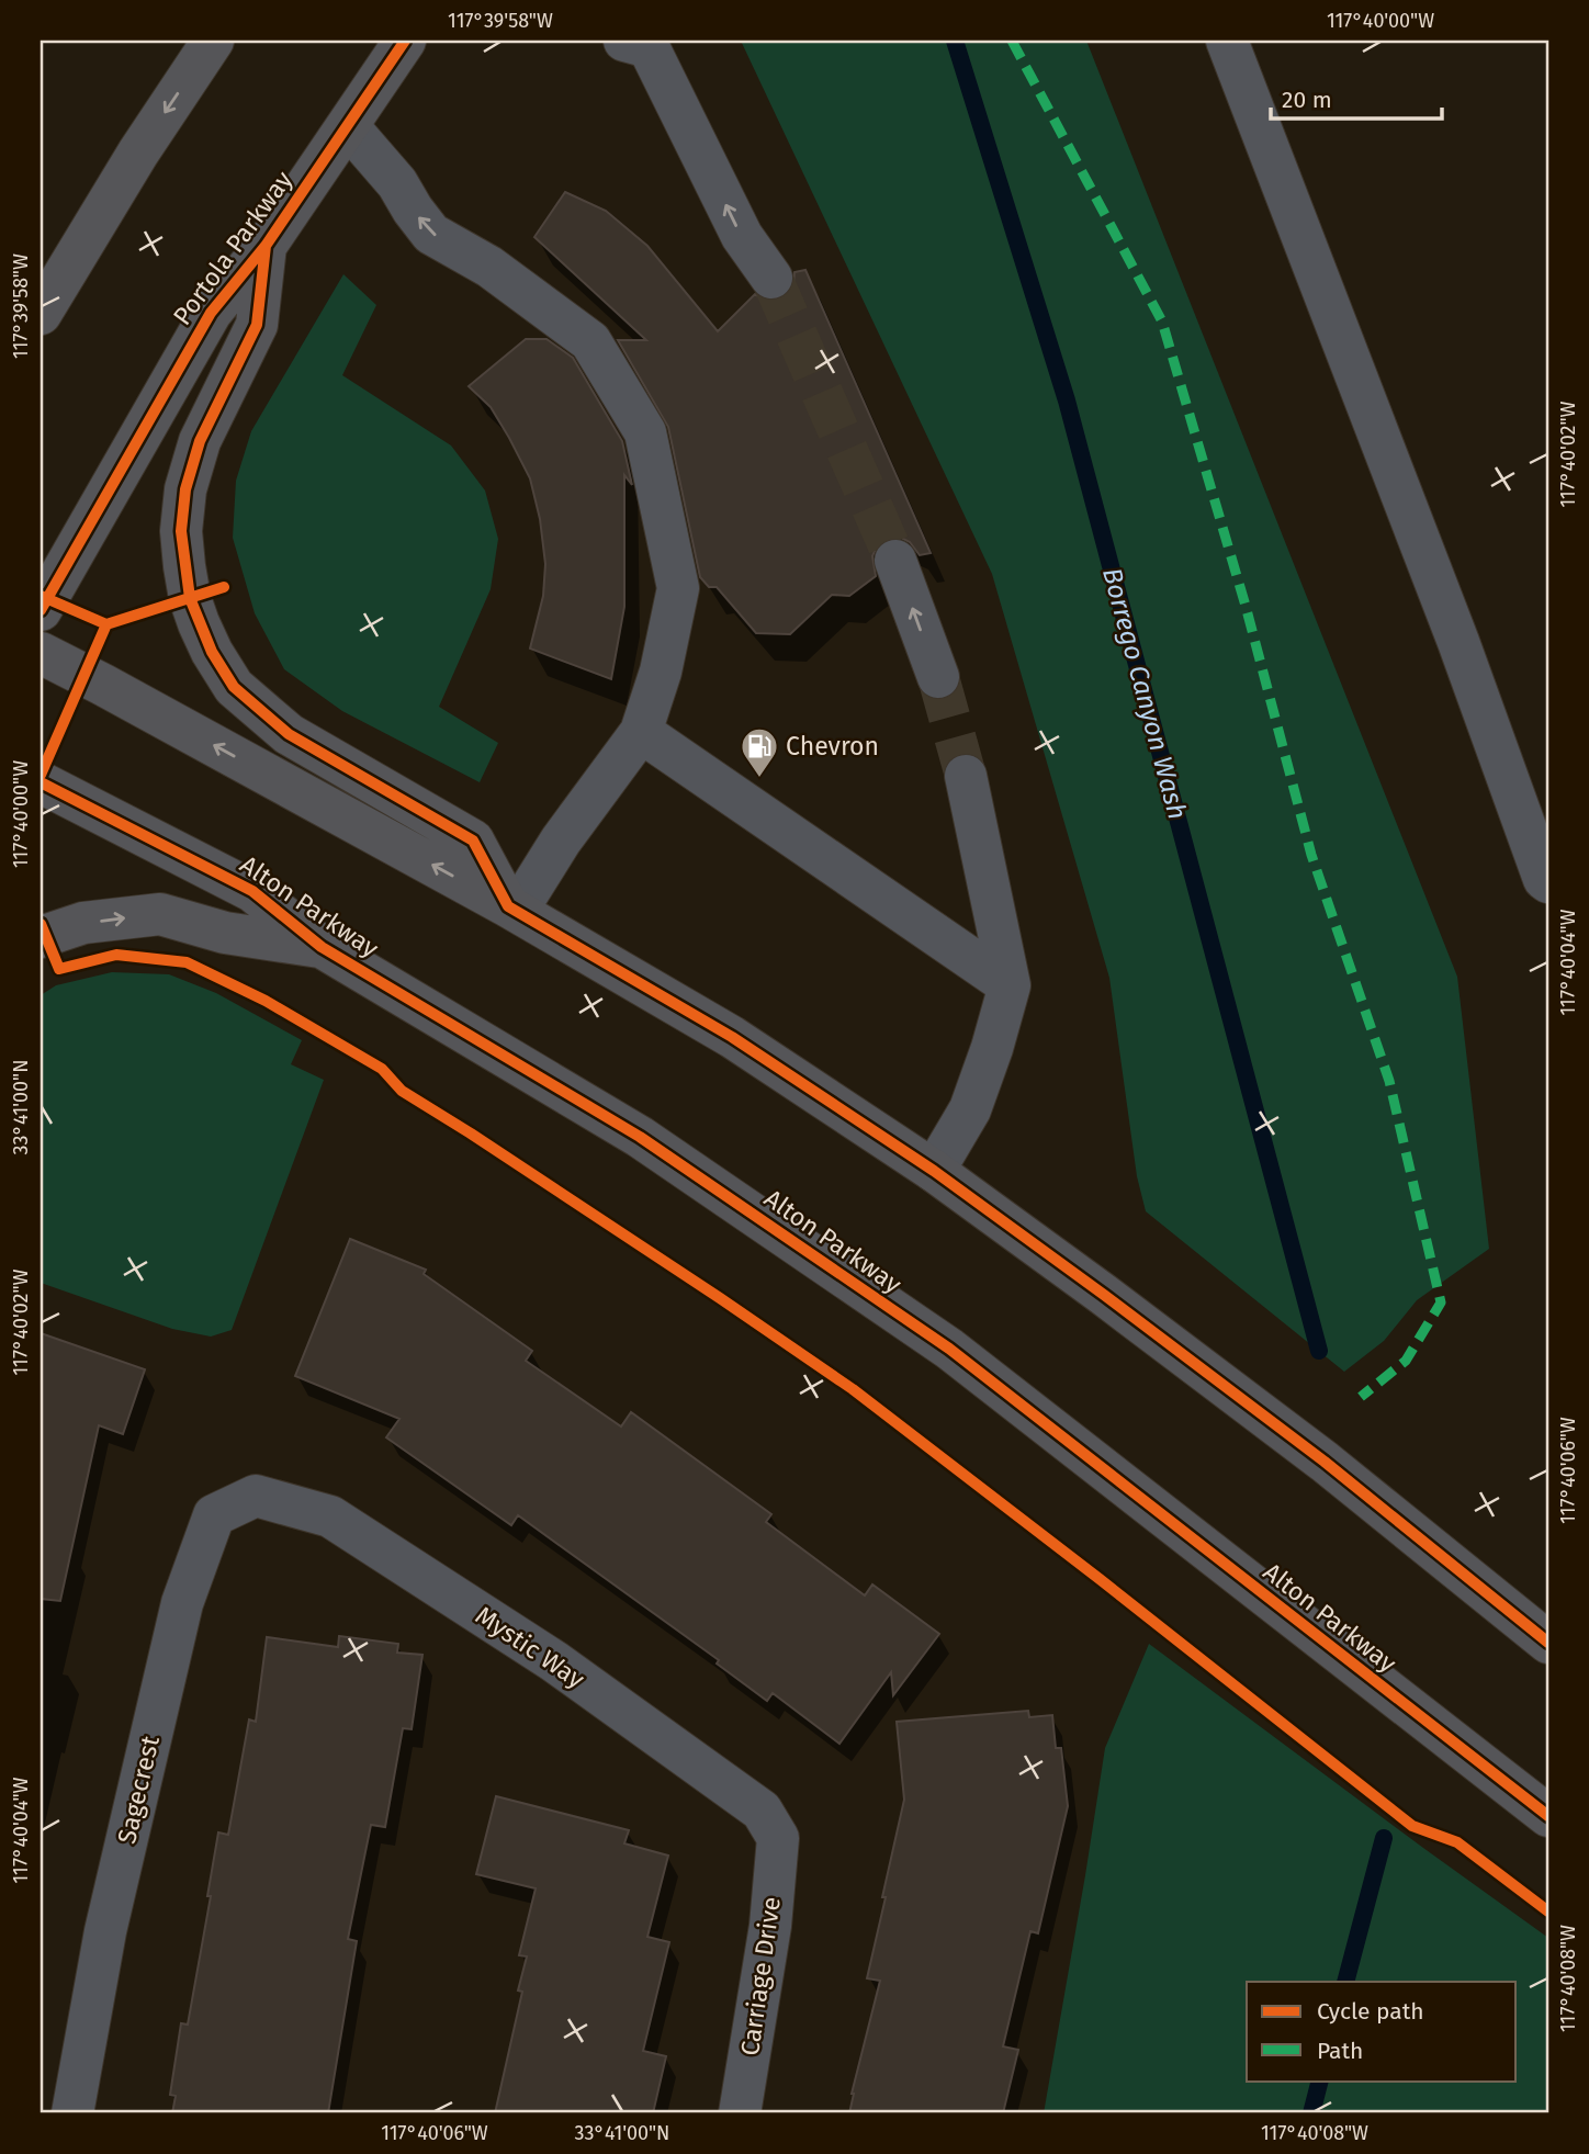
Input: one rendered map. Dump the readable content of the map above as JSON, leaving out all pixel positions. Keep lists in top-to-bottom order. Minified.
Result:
{"streets":{"main road":["Portola Parkway","Alton Parkway"],"street":["Mystic Way","Sagecrest","Carriage Drive"]},"crossings":[["Mystic Way","Sagecrest"],["Mystic Way","Carriage Drive"]],"water":["Borrego Canyon Wash"],"places":{"fuel station":["Chevron"]},"legend":["Cycle path","Path"],"scale_bar":"20 m","coordinates":["117°39'58\"W","117°40'00\"W","117°40'02\"W","117°40'04\"W","33°41'00\"N","117°40'06\"W","117°40'08\"W"]}
